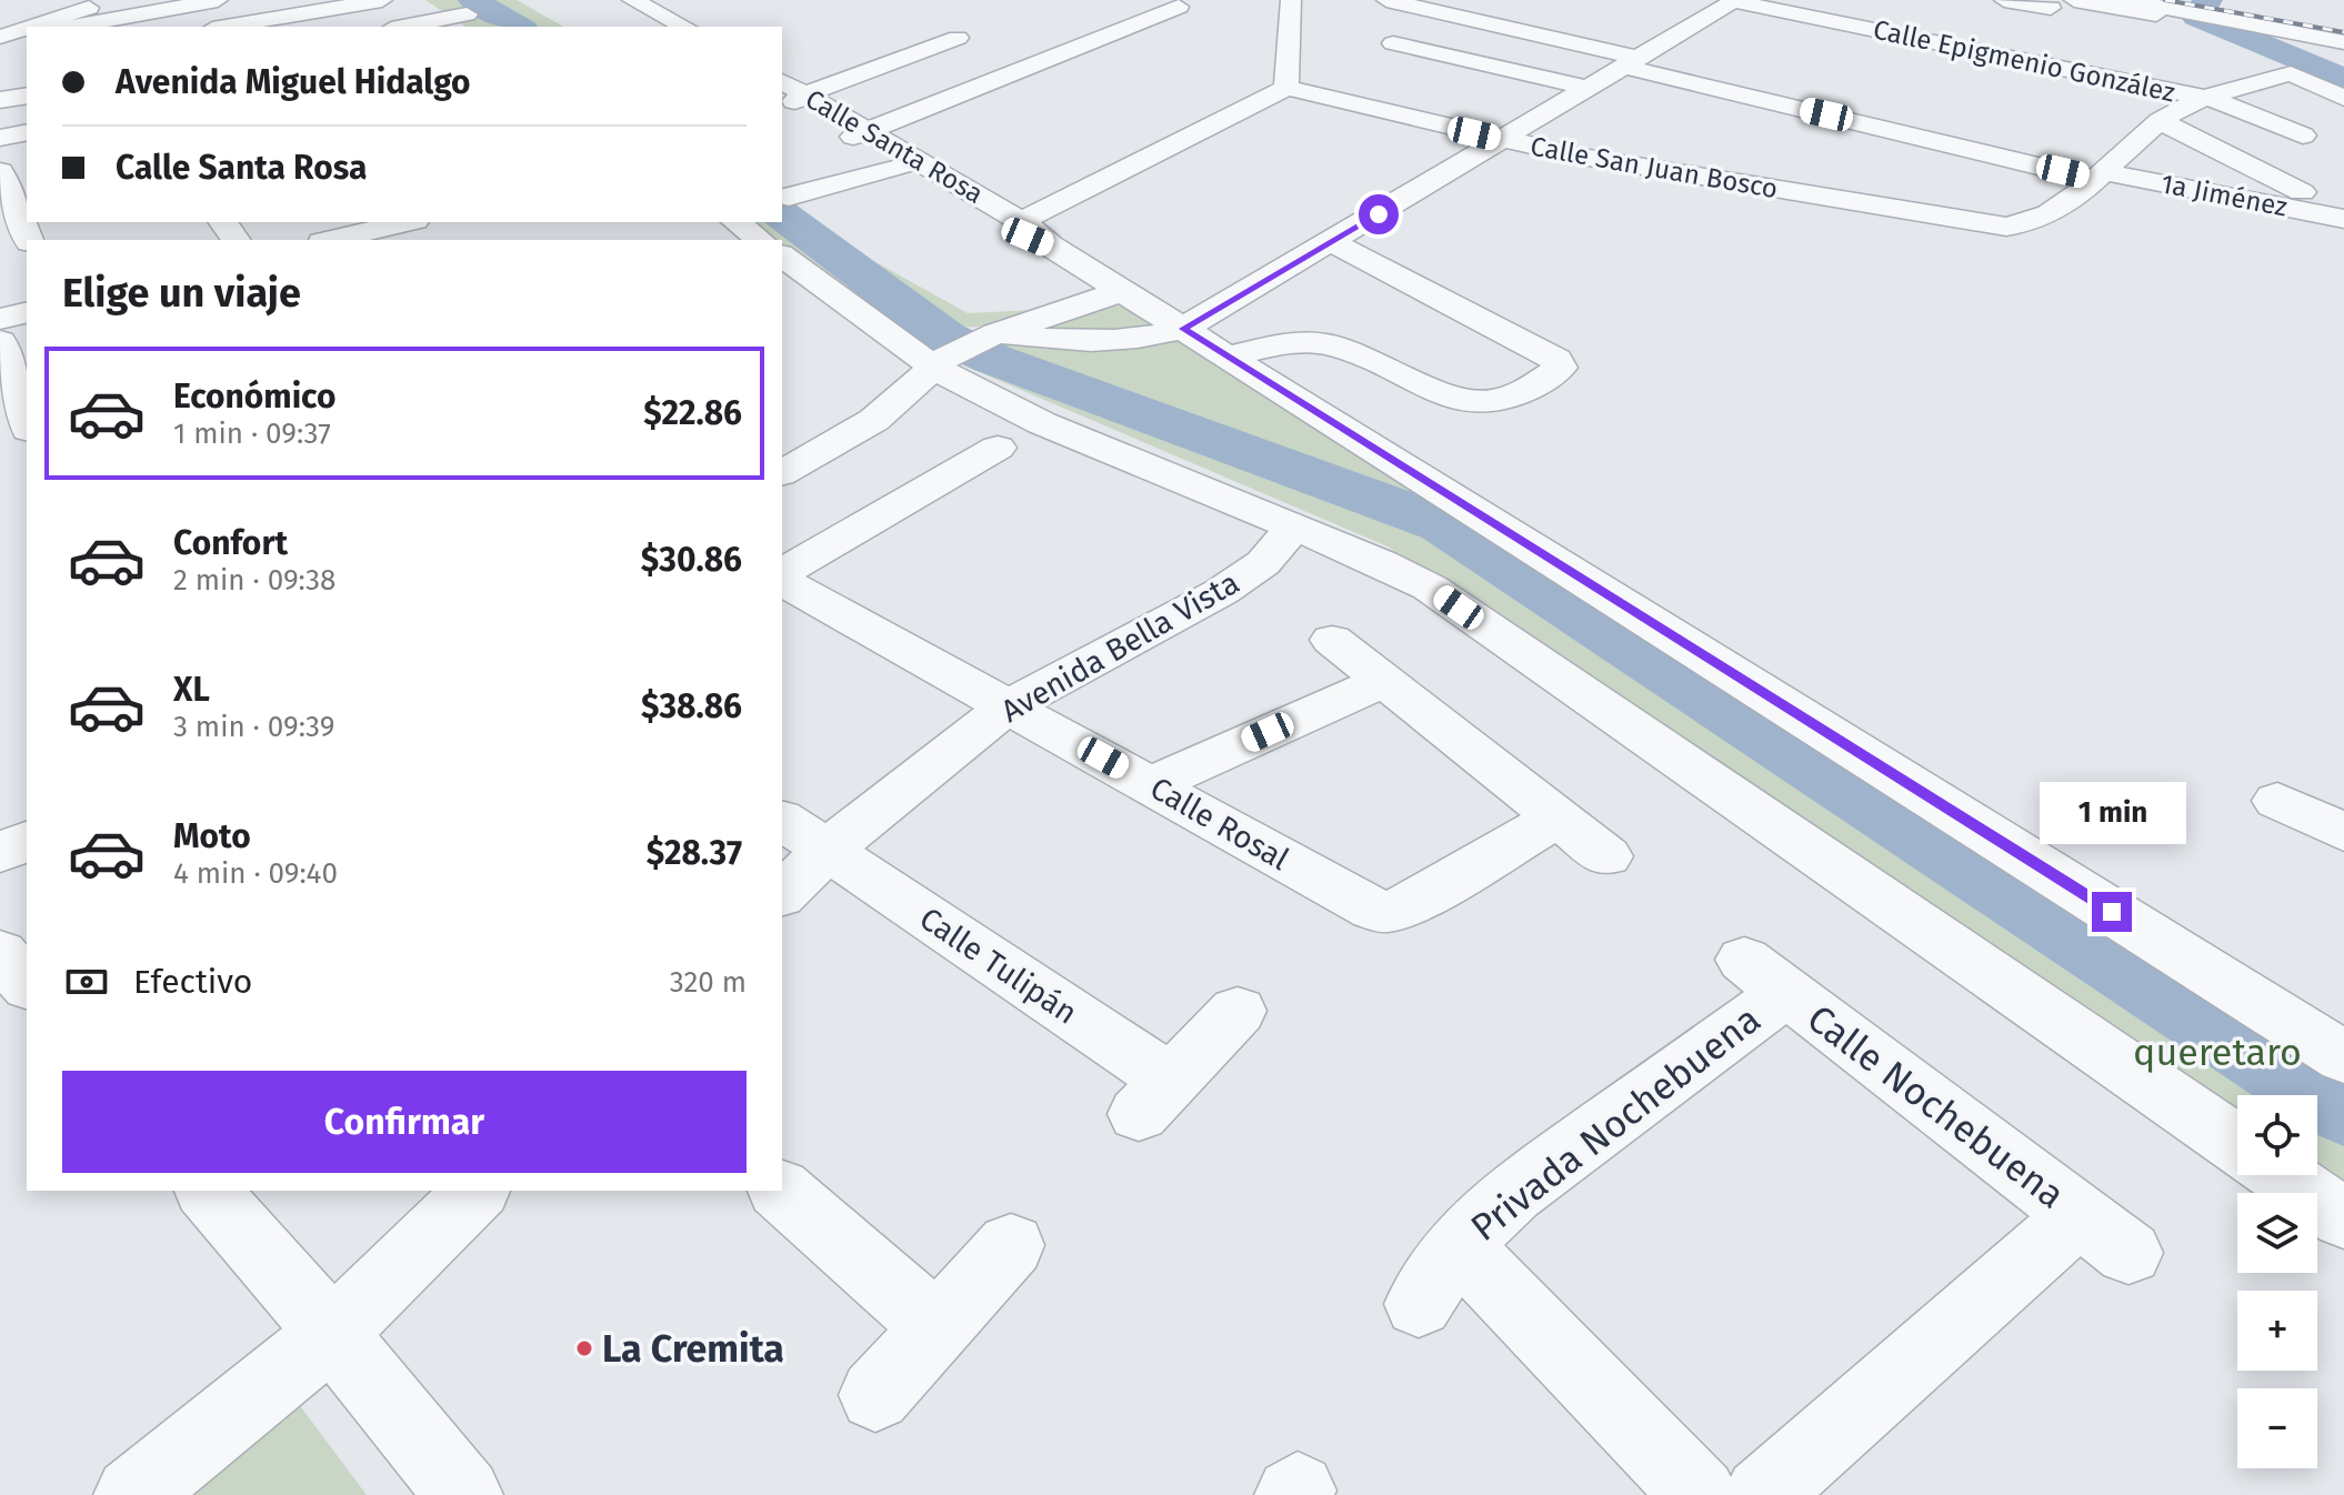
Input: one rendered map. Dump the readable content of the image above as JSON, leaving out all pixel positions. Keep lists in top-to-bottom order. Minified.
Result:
{"streets":{"street":["Calle Epigmenio González","Calle Santa Rosa","Calle San Juan Bosco","1a Jiménez","Avenida Bella Vista","Calle Rosal","Calle Tulipán","Calle Nochebuena","Privada Nochebuena"]},"crossings":[["Calle San Juan Bosco","1a Jiménez"],["Avenida Bella Vista","Calle Rosal"],["Avenida Bella Vista","Calle Tulipán"],["Calle Nochebuena","Privada Nochebuena"]],"parks":["queretaro"],"places":["La Cremita"],"page":{"banner":["Avenida Miguel Hidalgo","Calle Santa Rosa"],"heading":"Elige un viaje","list":[{"name":"Económico","note":"1 min · 09:37","value":"$22.86"},{"name":"Confort","note":"2 min · 09:38","value":"$30.86"},{"name":"XL","note":"3 min · 09:39","value":"$38.86"},{"name":"Moto","note":"4 min · 09:40","value":"$28.37"}],"bubble":"1 min","pay":["Efectivo","320 m"],"buttons":"Confirmar","map_buttons":["+","−"]}}
